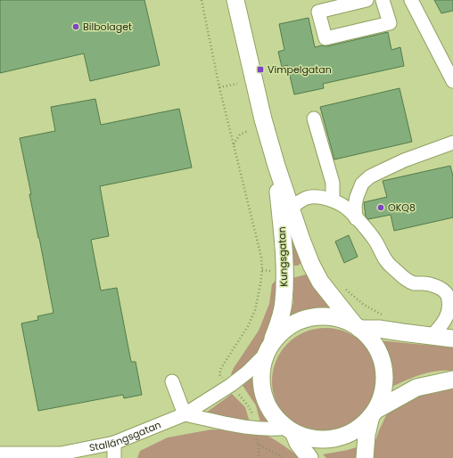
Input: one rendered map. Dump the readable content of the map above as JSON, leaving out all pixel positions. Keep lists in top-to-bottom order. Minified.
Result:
{"streets":{"main road":["Kungsgatan"],"street":["Stallängsgatan"]},"crossings":[["Kungsgatan","Stallängsgatan"]],"places":{"other":["Bilbolaget","OKQ8"],"transit":["Vimpelgatan"]}}
